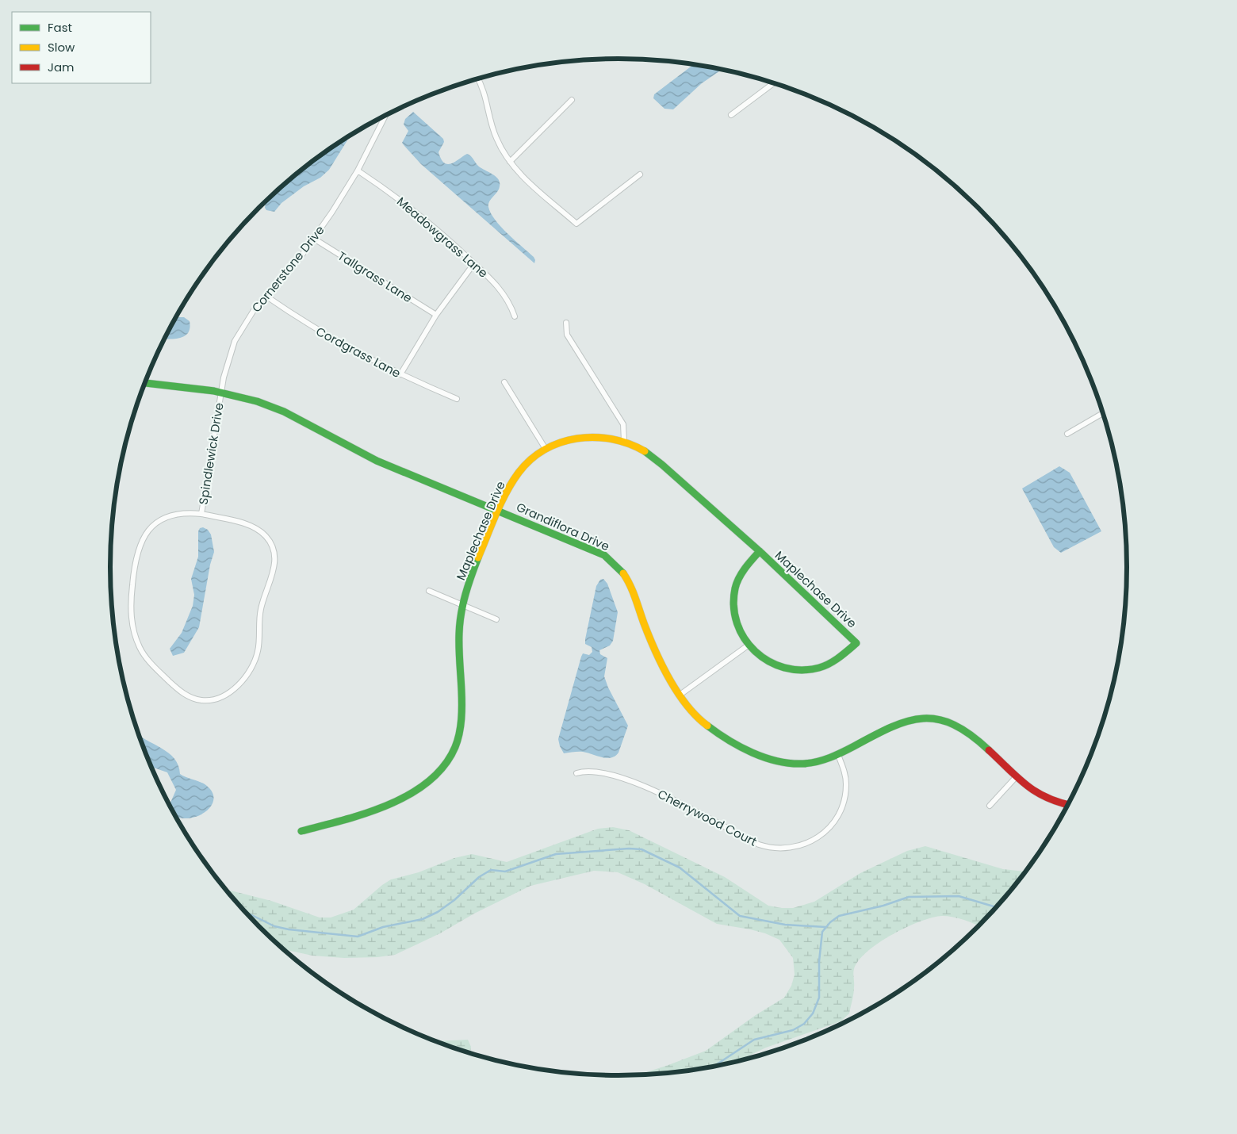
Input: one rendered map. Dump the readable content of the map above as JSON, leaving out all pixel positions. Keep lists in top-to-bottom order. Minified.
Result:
{"streets":{"street":["Meadowgrass Lane","Cornerstone Drive","Tallgrass Lane","Cordgrass Lane","Spindlewick Drive","Grandiflora Drive","Maplechase Drive","Cherrywood Court"]},"crossings":[["Meadowgrass Lane","Cornerstone Drive"],["Cornerstone Drive","Tallgrass Lane"],["Cornerstone Drive","Cordgrass Lane"],["Cornerstone Drive","Spindlewick Drive"],["Cornerstone Drive","Grandiflora Drive"],["Spindlewick Drive","Grandiflora Drive"],["Grandiflora Drive","Maplechase Drive"],["Grandiflora Drive","Cherrywood Court"]],"legend":["Fast","Slow","Jam"]}
